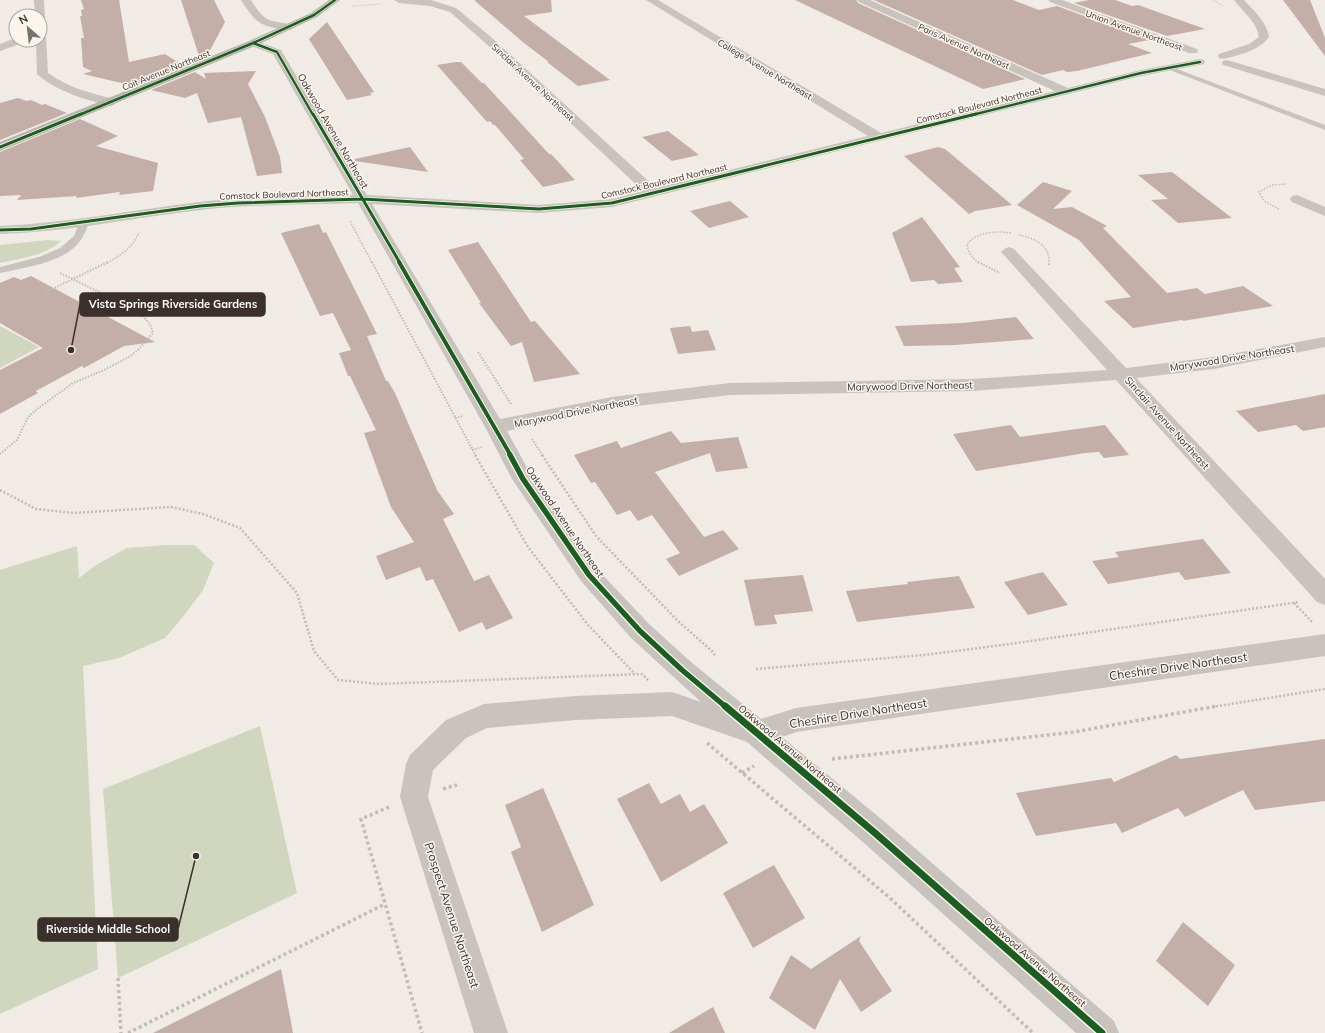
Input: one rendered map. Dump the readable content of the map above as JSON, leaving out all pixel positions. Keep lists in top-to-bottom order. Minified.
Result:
{"streets":{"street":["Union Avenue Northeast","Paris Avenue Northeast","College Avenue Northeast","Coit Avenue Northeast","Sinclair Avenue Northeast","Comstock Boulevard Northeast","Oakwood Avenue Northeast","Marywood Drive Northeast","Cheshire Drive Northeast","Prospect Avenue Northeast"]},"crossings":[["Union Avenue Northeast","Comstock Boulevard Northeast"],["Paris Avenue Northeast","Comstock Boulevard Northeast"],["College Avenue Northeast","Comstock Boulevard Northeast"],["Coit Avenue Northeast","Oakwood Avenue Northeast"],["Sinclair Avenue Northeast","Comstock Boulevard Northeast"],["Sinclair Avenue Northeast","Marywood Drive Northeast"],["Comstock Boulevard Northeast","Oakwood Avenue Northeast"],["Oakwood Avenue Northeast","Marywood Drive Northeast"],["Oakwood Avenue Northeast","Cheshire Drive Northeast"]],"places":["Vista Springs Riverside Gardens","Riverside Middle School"],"north":"top left"}
